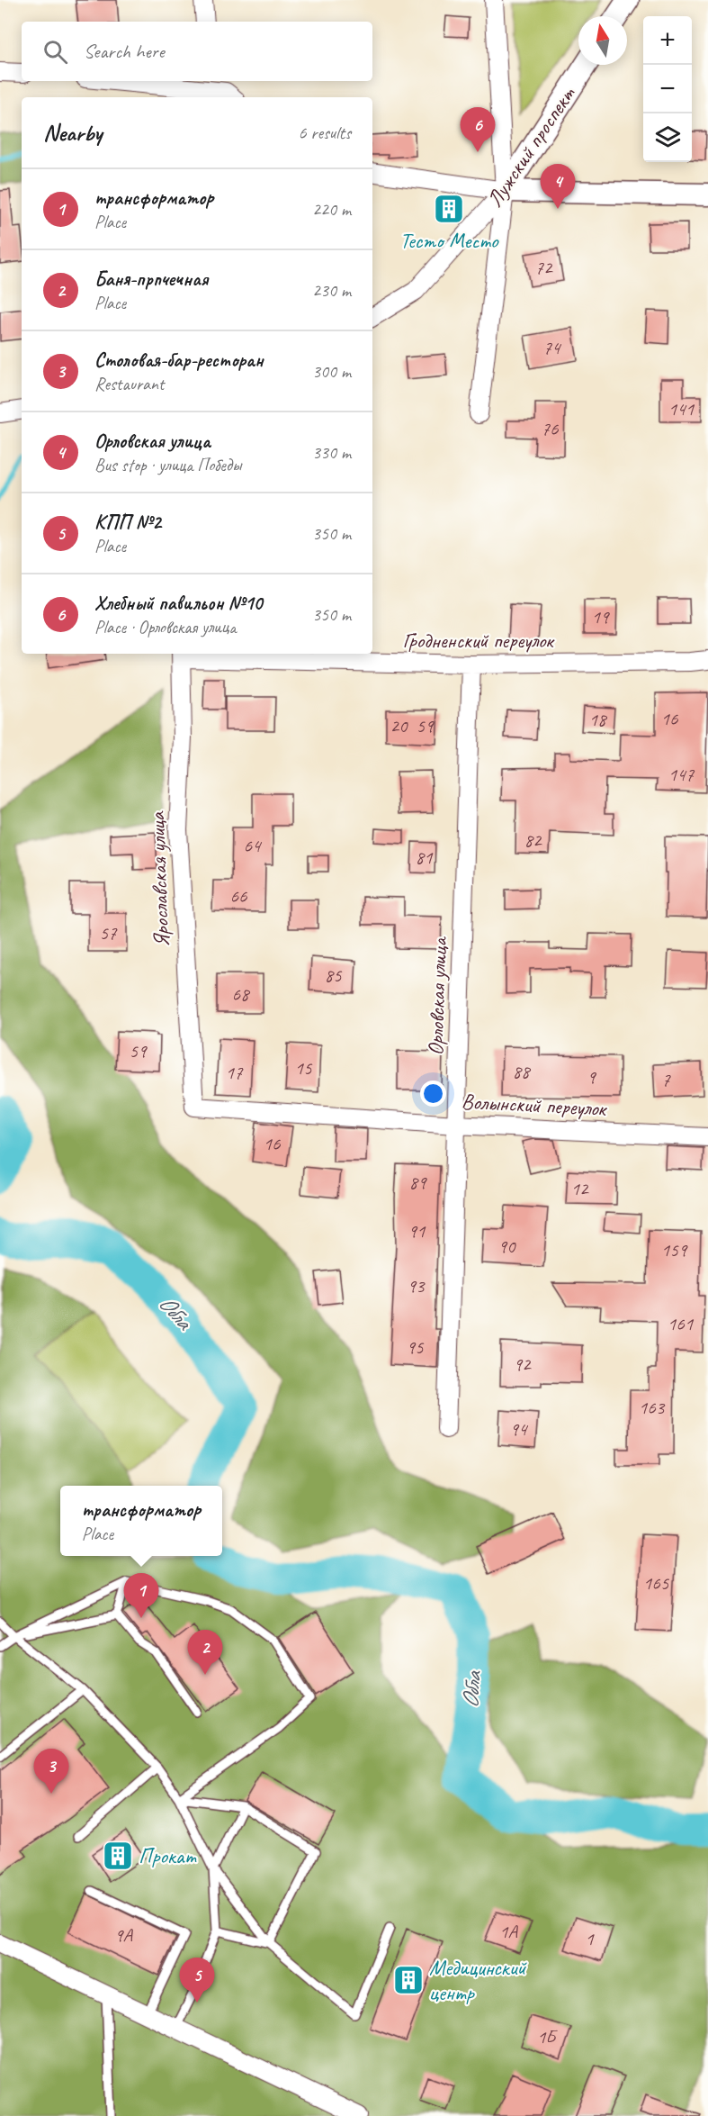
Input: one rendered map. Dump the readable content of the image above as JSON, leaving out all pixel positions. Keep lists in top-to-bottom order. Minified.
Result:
{"streets":{"street":["Лужский проспект","Гродненский переулок","Ярославская улица","Орловская улица","Волынский переулок"]},"crossings":[["Гродненский переулок","Ярославская улица"],["Гродненский переулок","Орловская улица"],["Ярославская улица","Волынский переулок"],["Орловская улица","Волынский переулок"]],"water":["Обла"],"places":{"building":["Тесто Место","Прокат","Медицинский центр"]},"house_numbers":["72","74","141","76","19","16","18","20","59","147","82","64","81","66","57","85","68","59","15","88","17","9","7","16","89","12","91","90","159","93","161","95","92","163","94","165","1А","9А","1","1Б"],"north":"top","page":{"map_buttons":["+","−"],"search":"Search here","heading":["Nearby","6 results"],"pins":["6","4","1","2","3","5"],"list":[{"mark":"1","name":"трансформатор","note":"Place","value":"220 m"},{"mark":"2","name":"Баня-прпчечная","note":"Place","value":"230 m"},{"mark":"3","name":"Столовая-бар-ресторан","note":"Restaurant","value":"300 m"},{"mark":"4","name":"Орловская улица","note":"Bus stop · улица Победы","value":"330 m"},{"mark":"5","name":"КПП №2","note":"Place","value":"350 m"},{"mark":"6","name":"Хлебный павильон №10","note":"Place · Орловская улица","value":"350 m"}],"popup":["трансформатор","Place"]}}
